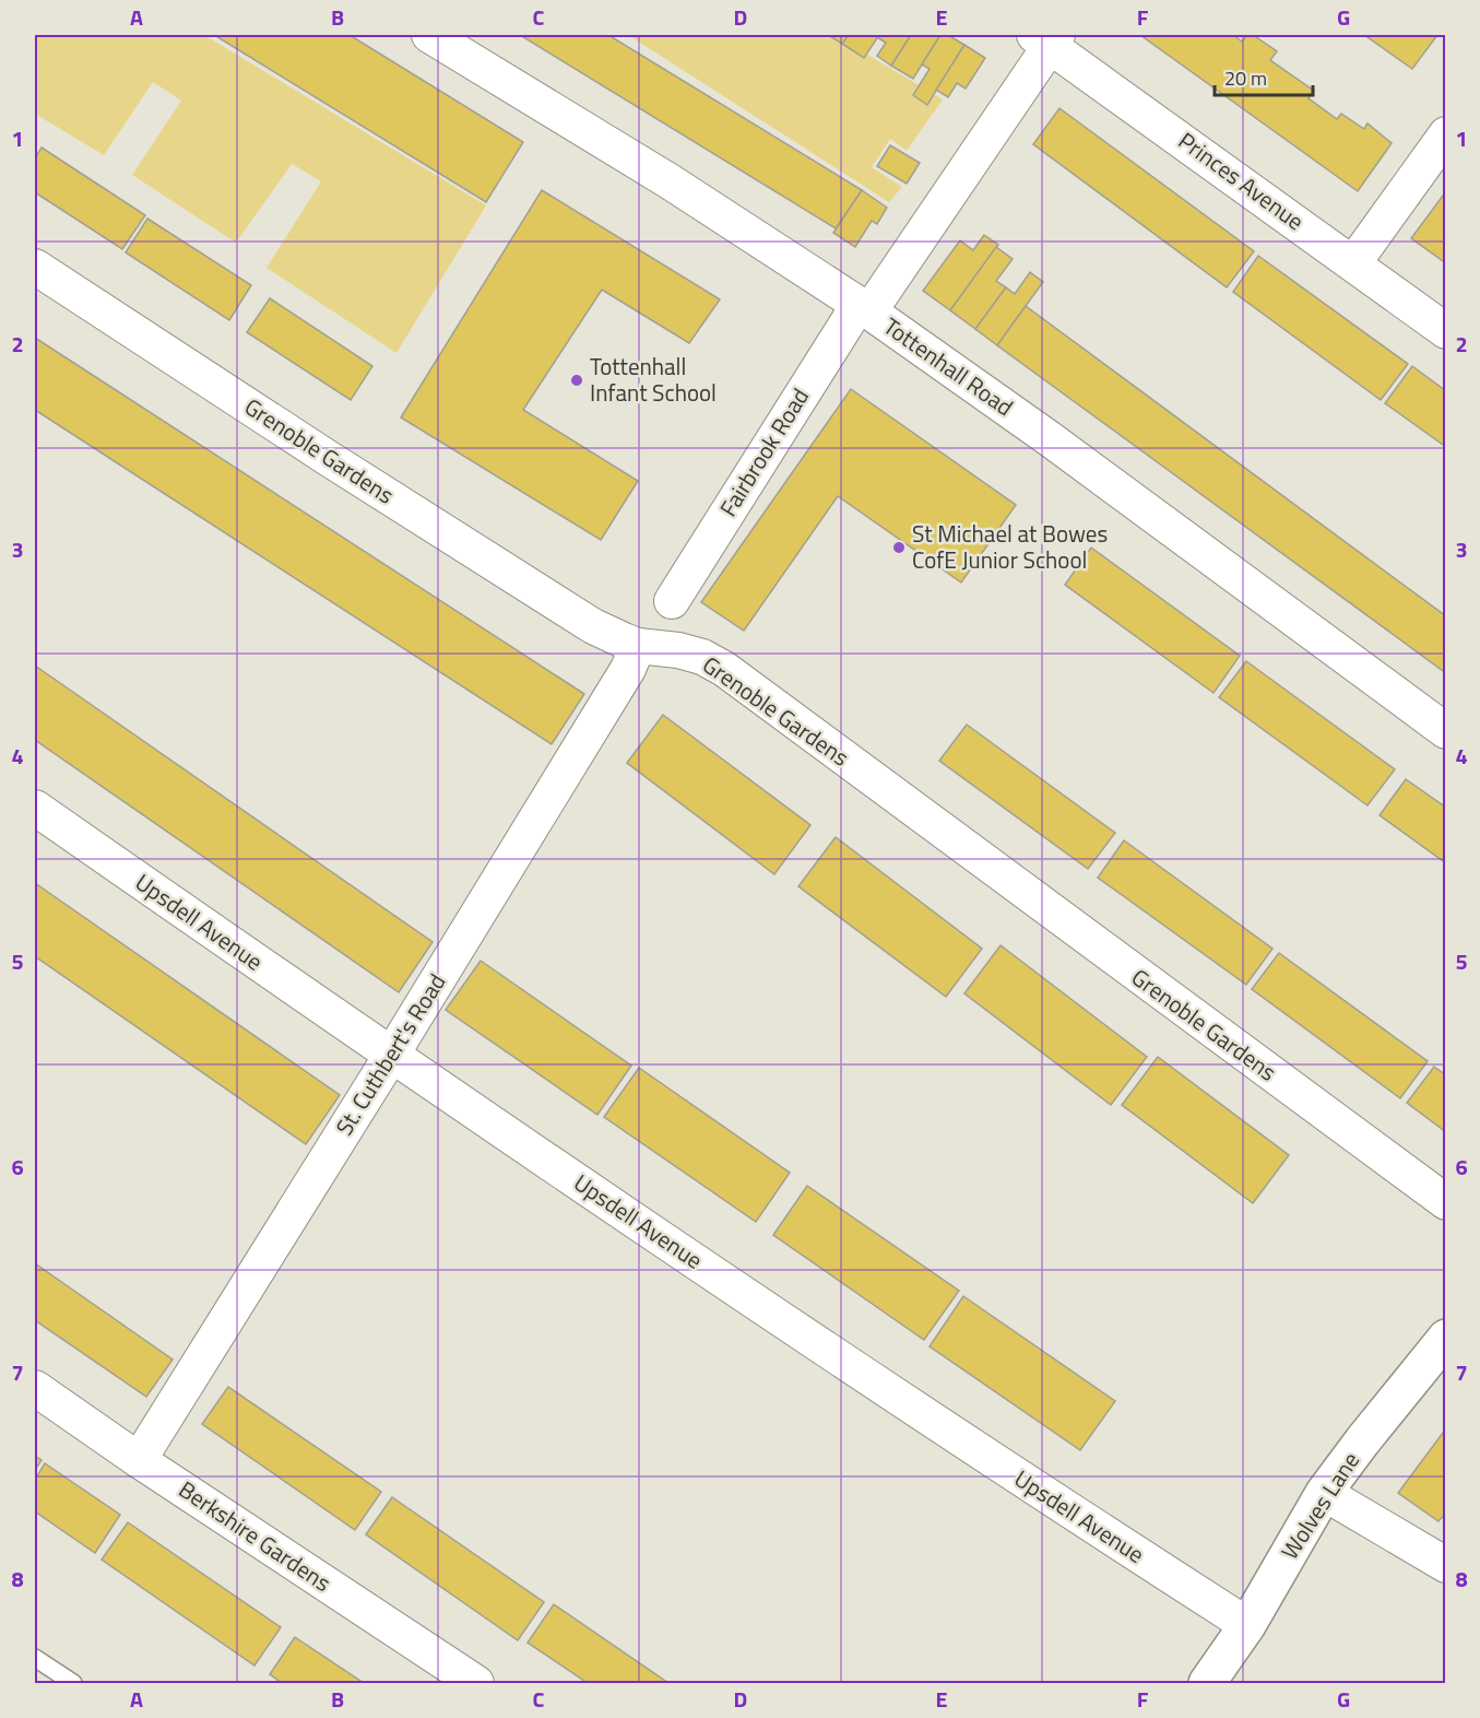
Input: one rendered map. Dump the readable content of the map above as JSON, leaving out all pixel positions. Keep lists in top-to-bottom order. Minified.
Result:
{"streets":{"street":["Princes Avenue","Tottenhall Road","Grenoble Gardens","Fairbrook Road","Upsdell Avenue","St. Cuthbert's Road","Wolves Lane","Berkshire Gardens"]},"crossings":[["Princes Avenue","Fairbrook Road"],["Tottenhall Road","Fairbrook Road"],["Grenoble Gardens","St. Cuthbert's Road"],["Upsdell Avenue","St. Cuthbert's Road"],["Upsdell Avenue","Wolves Lane"],["St. Cuthbert's Road","Berkshire Gardens"]],"places":["Tottenhall Infant School","St Michael at Bowes CofE Junior School"],"scale_bar":"20 m","grid":{"columns":["A","B","C","D","E","F","G"],"rows":["1","2","3","4","5","6","7","8"]}}
